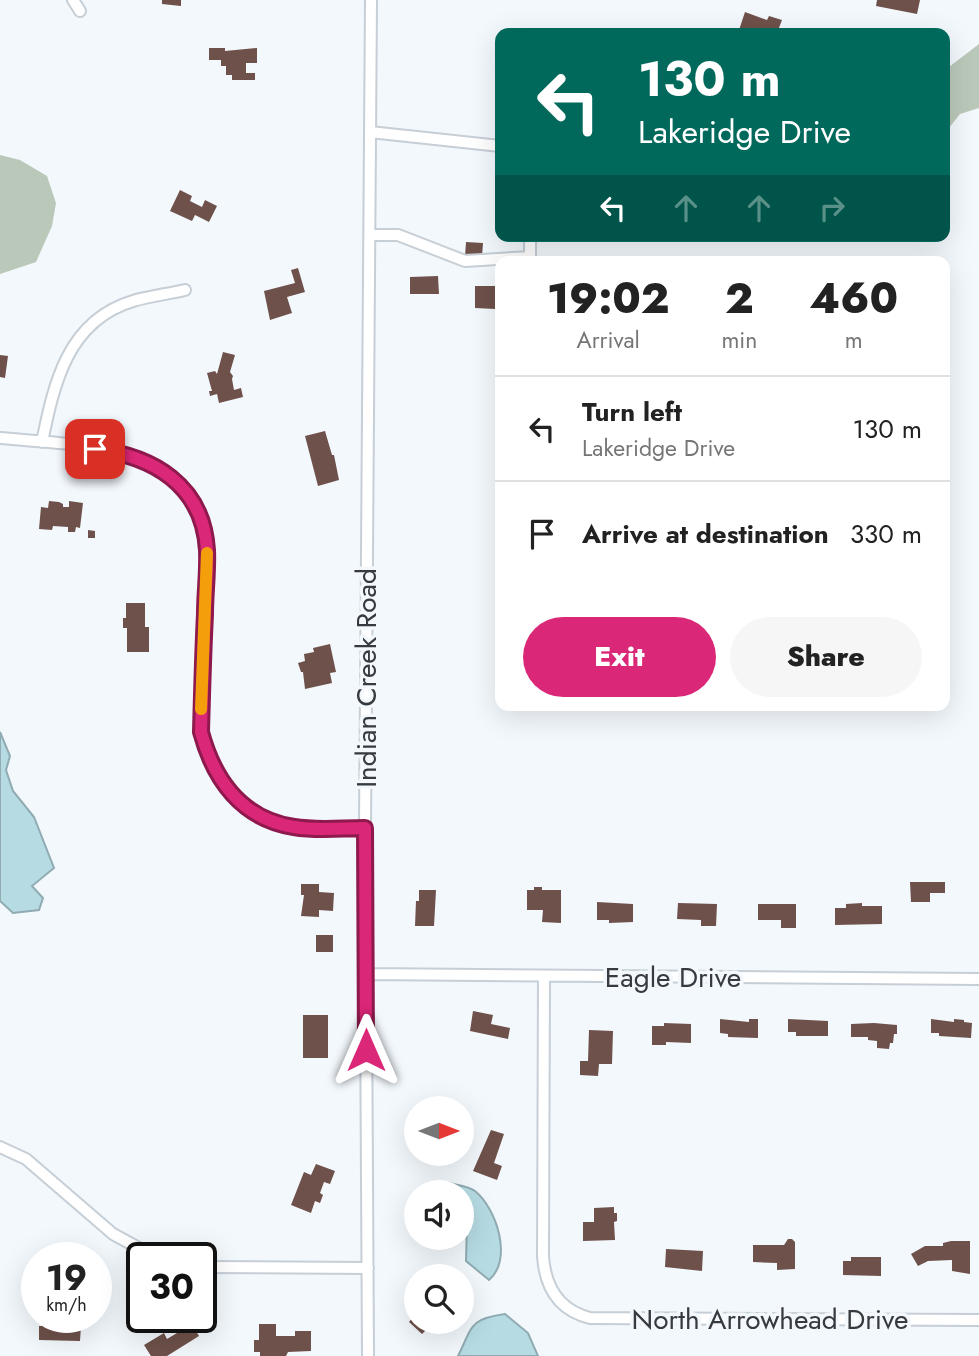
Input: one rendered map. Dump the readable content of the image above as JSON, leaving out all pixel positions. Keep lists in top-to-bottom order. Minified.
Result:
{"streets":{"street":["Indian Creek Road","Eagle Drive","North Arrowhead Drive"]},"crossings":[["Indian Creek Road","Eagle Drive"],["Eagle Drive","North Arrowhead Drive"]],"north":"right","page":{"turn":["130 m","Lakeridge Drive"],"eta":["19:02","Arrival","2","min","460","m"],"list":[{"name":"Turn left","note":"Lakeridge Drive","value":"130 m"},{"name":"Arrive at destination","value":"330 m"}],"buttons":["Exit","Share"],"speed":"19 km/h","limit":"30"}}
